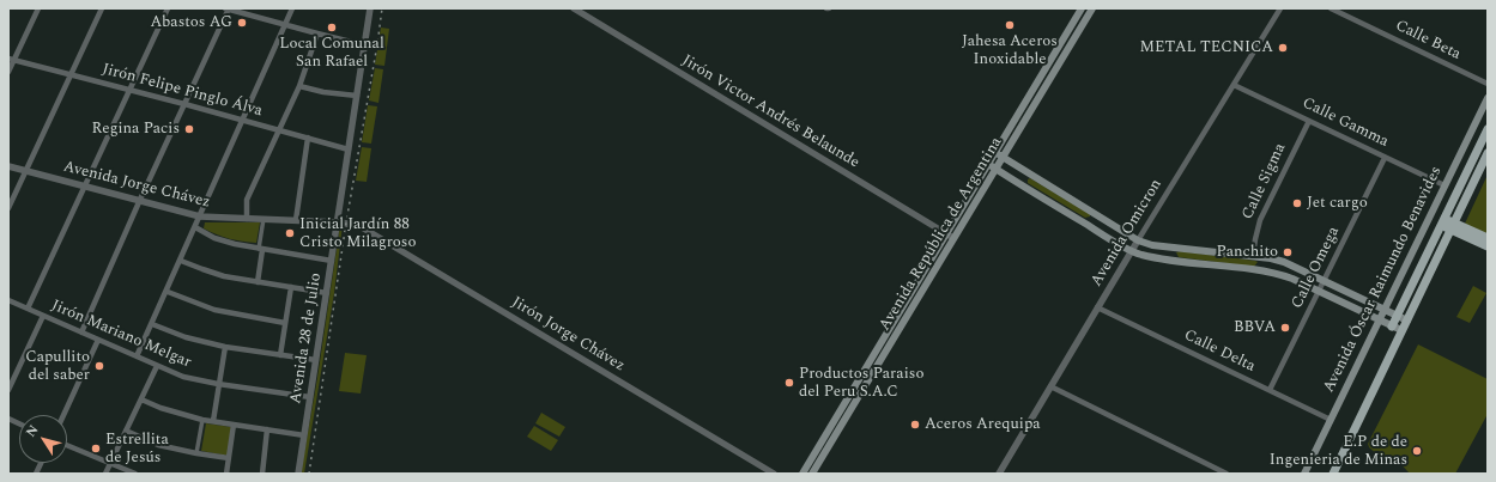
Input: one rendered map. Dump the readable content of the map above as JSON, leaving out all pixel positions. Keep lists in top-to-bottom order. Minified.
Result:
{"streets":{"main road":["Avenida República de Argentina","Avenida Óscar Raimundo Benavides"],"street":["Calle Beta","Jirón Felipe Pinglo Álva","Jirón Victor Andrés Belaunde","Calle Gamma","Calle Sigma","Avenida Jorge Chávez","Avenida Omicron","Calle Omega","Jirón Mariano Melgar","Jirón Jorge Chávez","Avenida 28 de Julio","Calle Delta"]},"crossings":[["Jirón Felipe Pinglo Álva","Avenida 28 de Julio"],["Jirón Victor Andrés Belaunde","Avenida República de Argentina"],["Calle Gamma","Calle Sigma"],["Calle Gamma","Avenida Omicron"],["Calle Gamma","Calle Omega"],["Calle Gamma","Avenida Óscar Raimundo Benavides"],["Avenida Jorge Chávez","Jirón Jorge Chávez"],["Avenida Jorge Chávez","Avenida 28 de Julio"],["Avenida Omicron","Calle Delta"],["Calle Omega","Calle Delta"],["Avenida Óscar Raimundo Benavides","Calle Delta"],["Jirón Mariano Melgar","Avenida 28 de Julio"]],"places":["Abastos AG","Jahesa Aceros Inoxidable","Local Comunal San Rafael","METAL TECNICA","Regina Pacis","Jet cargo","Inicial Jardín 88 Cristo Milagroso","Panchito","BBVA","Capullito del saber","Productos Paraiso del Peru S.A.C","Aceros Arequipa","Estrellita de Jesús","E.P de de Ingenieria de Minas"],"north":"top left"}
